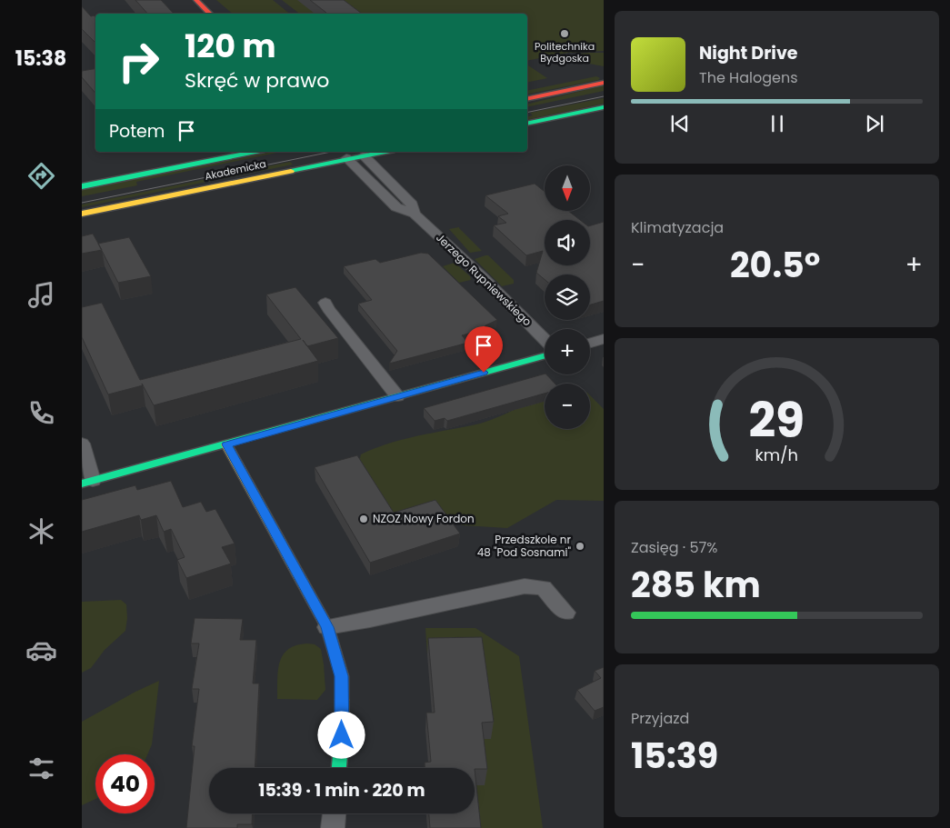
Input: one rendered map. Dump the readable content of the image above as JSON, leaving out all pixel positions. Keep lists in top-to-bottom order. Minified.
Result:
{"streets":{"street":["Akademicka","Jerzego Rupniewskiego"]},"crossings":[["Akademicka","Jerzego Rupniewskiego"]],"places":["Politechnika Bydgoska","NZOZ Nowy Fordon","Przedszkole nr 48 \"Pod Sosnami\""],"north":"bottom","page":{"tabs":"15:38","turn":["120 m","Skręć w prawo"],"song":["Night Drive","The Halogens"],"then":"Potem","map_buttons":["+","−"],"tile":["Klimatyzacja",["Zasięg · 57%","285 km"],["Przyjazd","15:39"]],"heat":["−","20.5°","+"],"limit":"40","trip":"15:39 · 1 min · 220 m","gauge":["29","km/h"]}}
